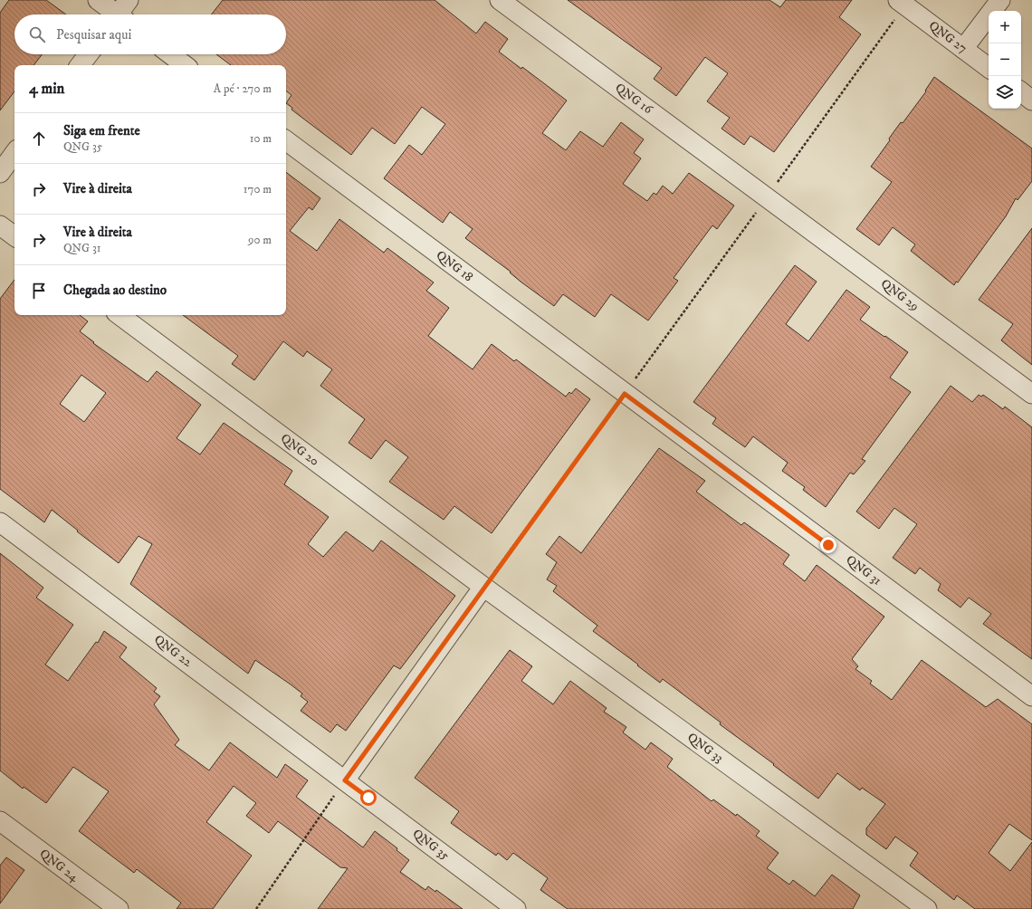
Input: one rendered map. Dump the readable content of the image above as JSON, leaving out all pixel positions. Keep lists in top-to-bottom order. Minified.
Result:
{"streets":{"street":["QNG 27","QNG 16","QNG 18","QNG 29","QNG 20","QNG 31","QNG 22","QNG 33","QNG 35","QNG 24"]},"crossings":[["QNG 16","QNG 29"],["QNG 18","QNG 31"],["QNG 20","QNG 33"],["QNG 22","QNG 35"]],"page":{"map_buttons":["+","−"],"search":"Pesquisar aqui","heading":["4 min","A pé · 270 m"],"list":[["Siga em frente","QNG 35","10 m"],["Vire à direita","170 m"],["Vire à direita","QNG 31","90 m"],"Chegada ao destino"]}}
